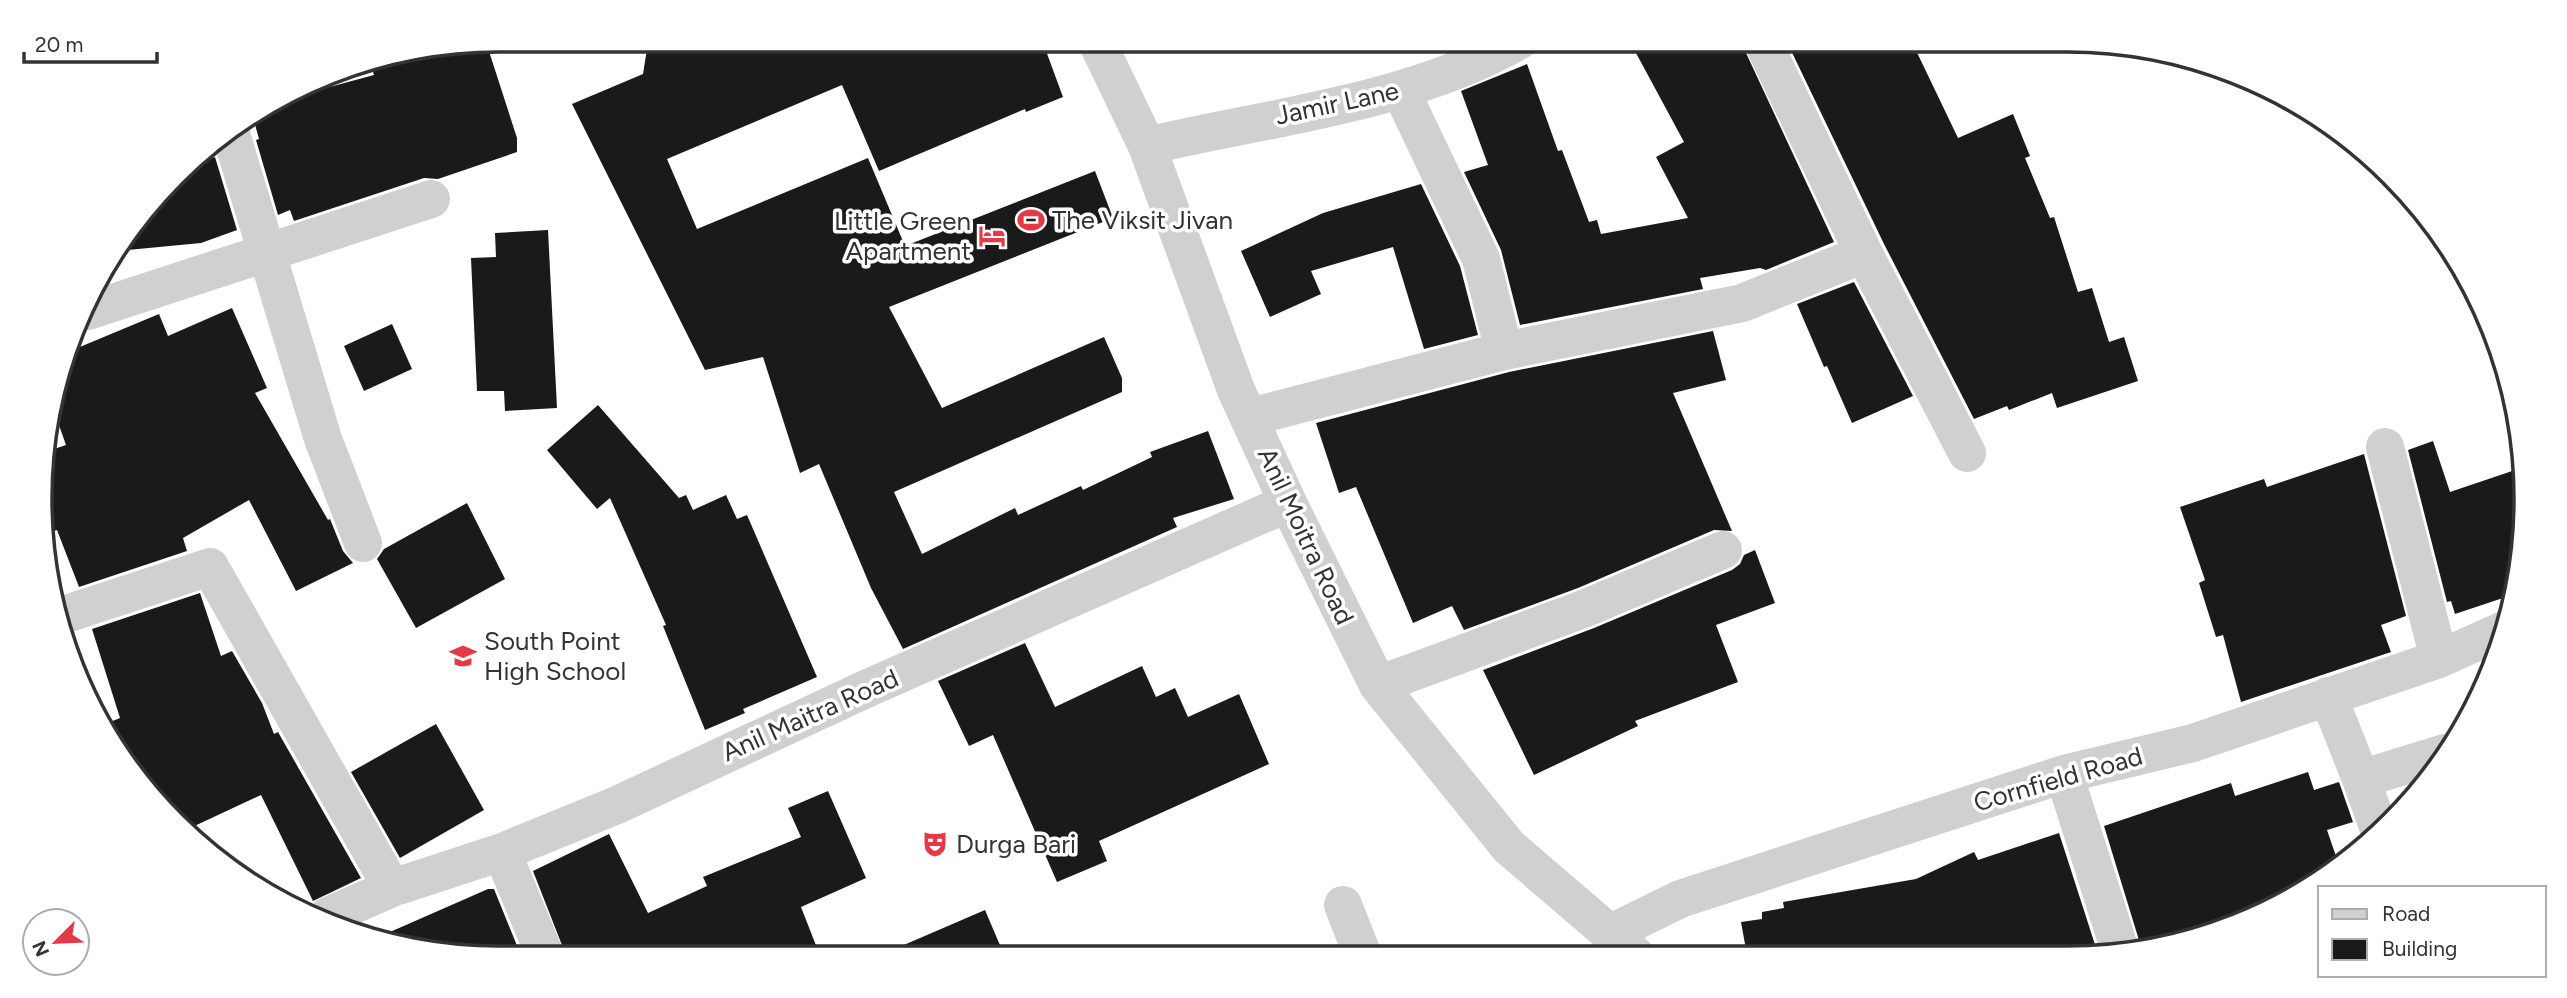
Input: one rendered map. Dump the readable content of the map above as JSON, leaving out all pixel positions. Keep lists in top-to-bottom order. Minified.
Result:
{"streets":{"street":["Jamir Lane","Anil Moitra Road","Anil Maitra Road","Cornfield Road"]},"crossings":[["Jamir Lane","Anil Moitra Road"],["Anil Moitra Road","Anil Maitra Road"],["Anil Moitra Road","Cornfield Road"]],"places":{"sports":["The Viksit Jivan"],"hotel":["Little Green Apartment"],"school or university":["South Point High School"],"theatre":["Durga Bari"]},"legend":["Road","Building"],"scale_bar":"20 m","north":"bottom left"}
